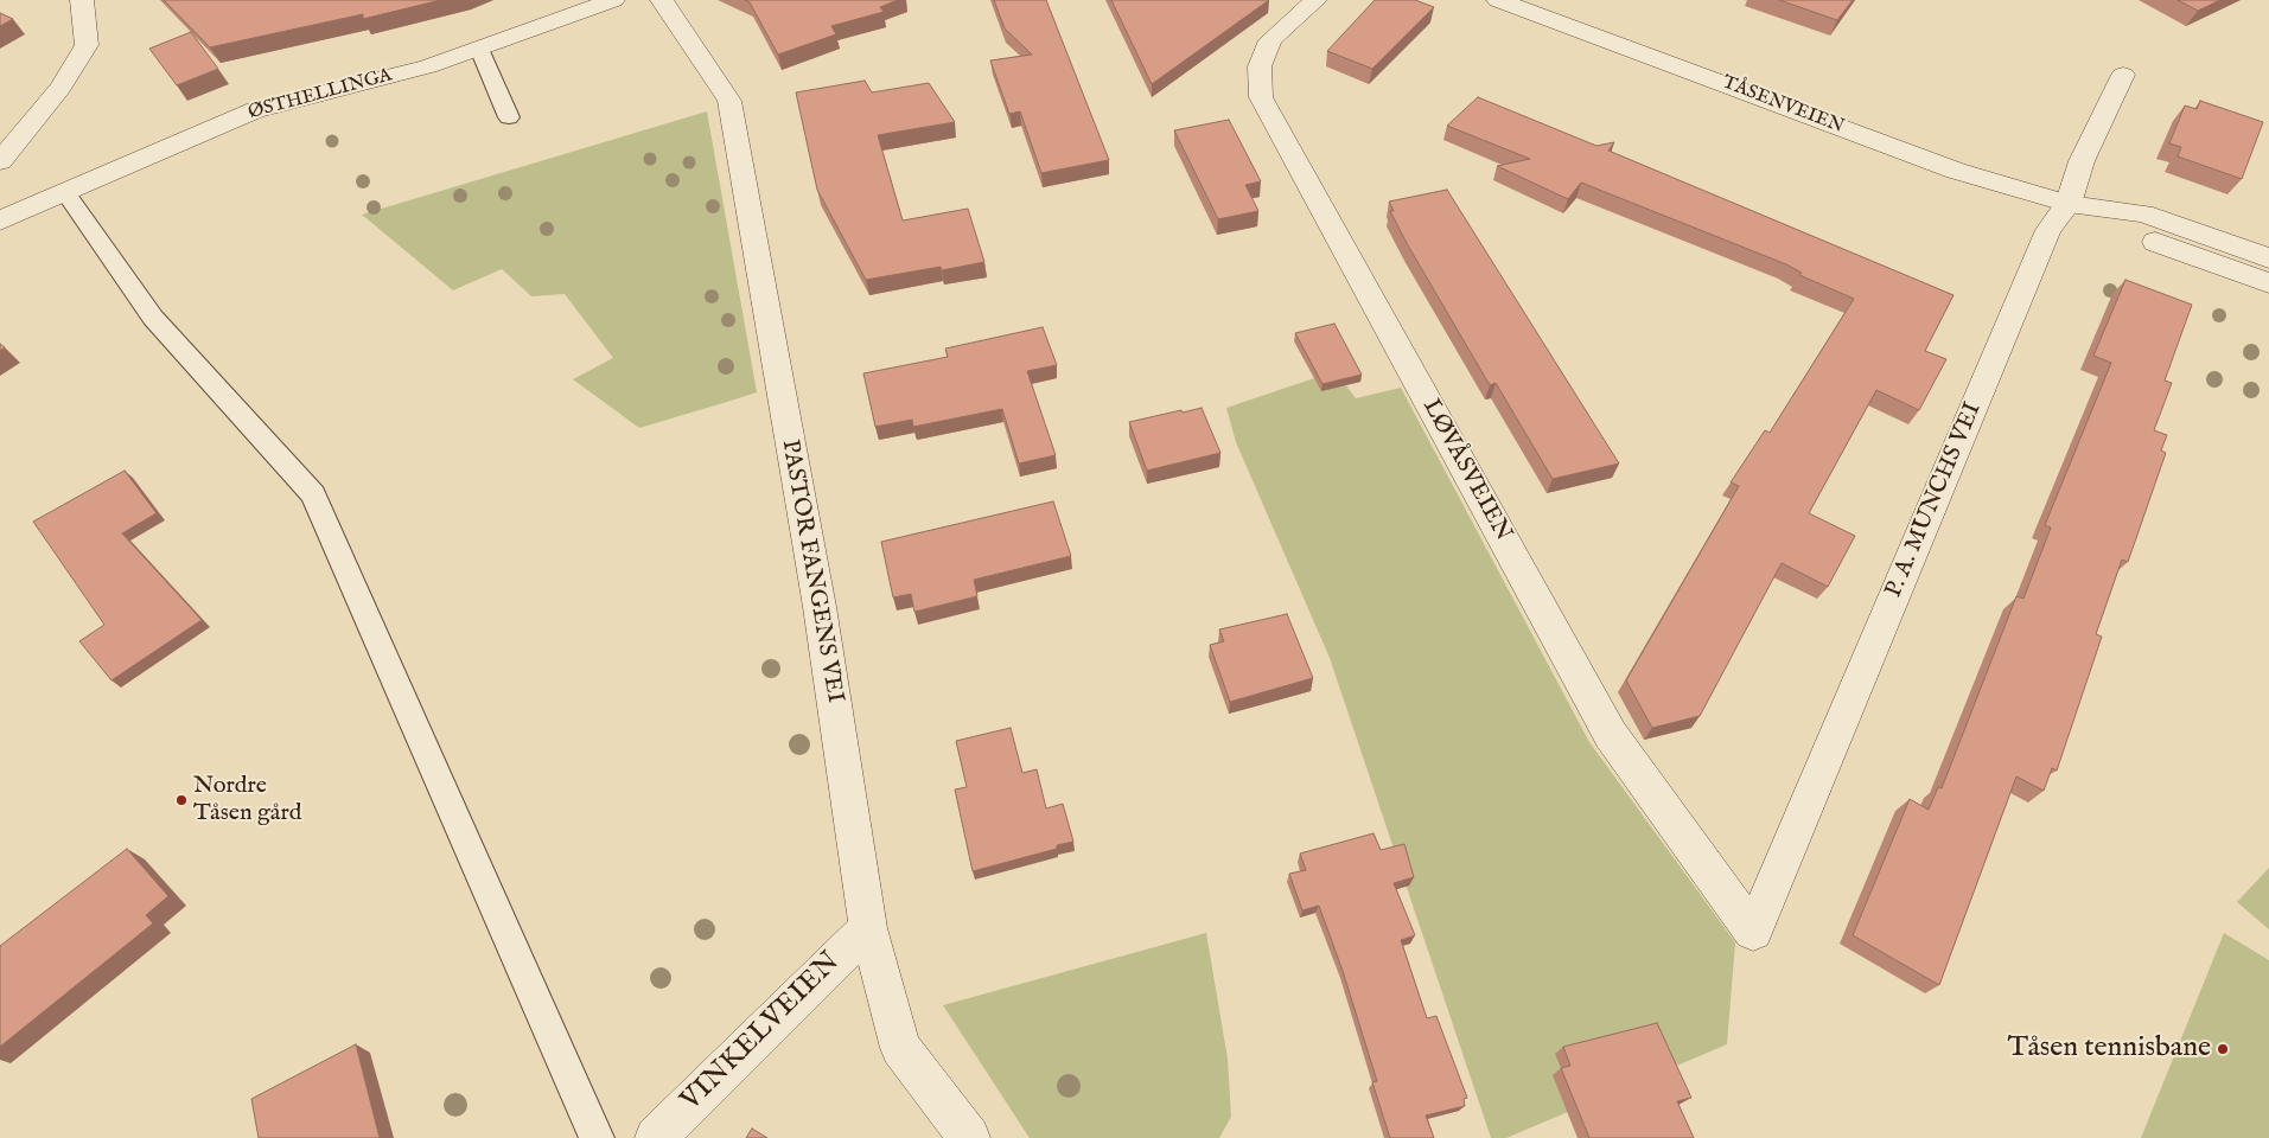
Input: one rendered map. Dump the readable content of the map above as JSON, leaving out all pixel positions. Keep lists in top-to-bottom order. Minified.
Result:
{"streets":{"street":["ØSTHELLINGA","TÅSENVEIEN","LØVÅSVEIEN","P. A. MUNCHS VEI","PASTOR FANGENS VEI","VINKELVEIEN"]},"crossings":[["TÅSENVEIEN","P. A. MUNCHS VEI"],["LØVÅSVEIEN","P. A. MUNCHS VEI"],["PASTOR FANGENS VEI","VINKELVEIEN"]],"places":["Nordre Tåsen gård","Tåsen tennisbane"]}
